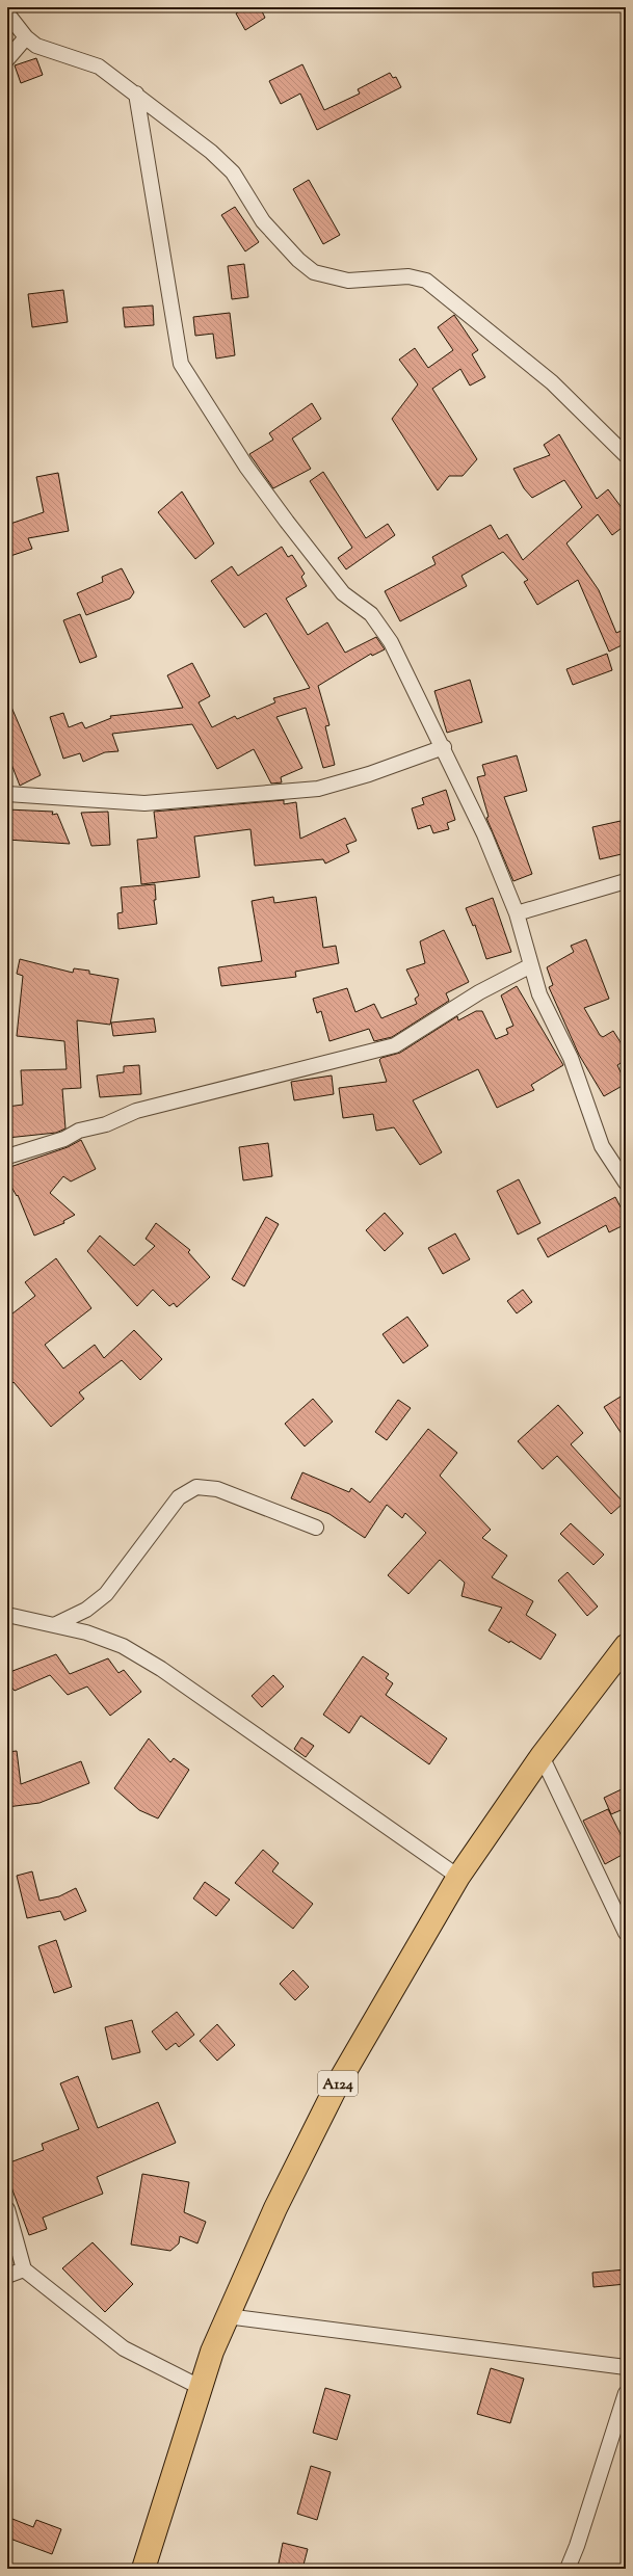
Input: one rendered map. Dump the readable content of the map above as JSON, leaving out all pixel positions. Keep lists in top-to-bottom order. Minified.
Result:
{"streets":{"highway":["A124"]}}
